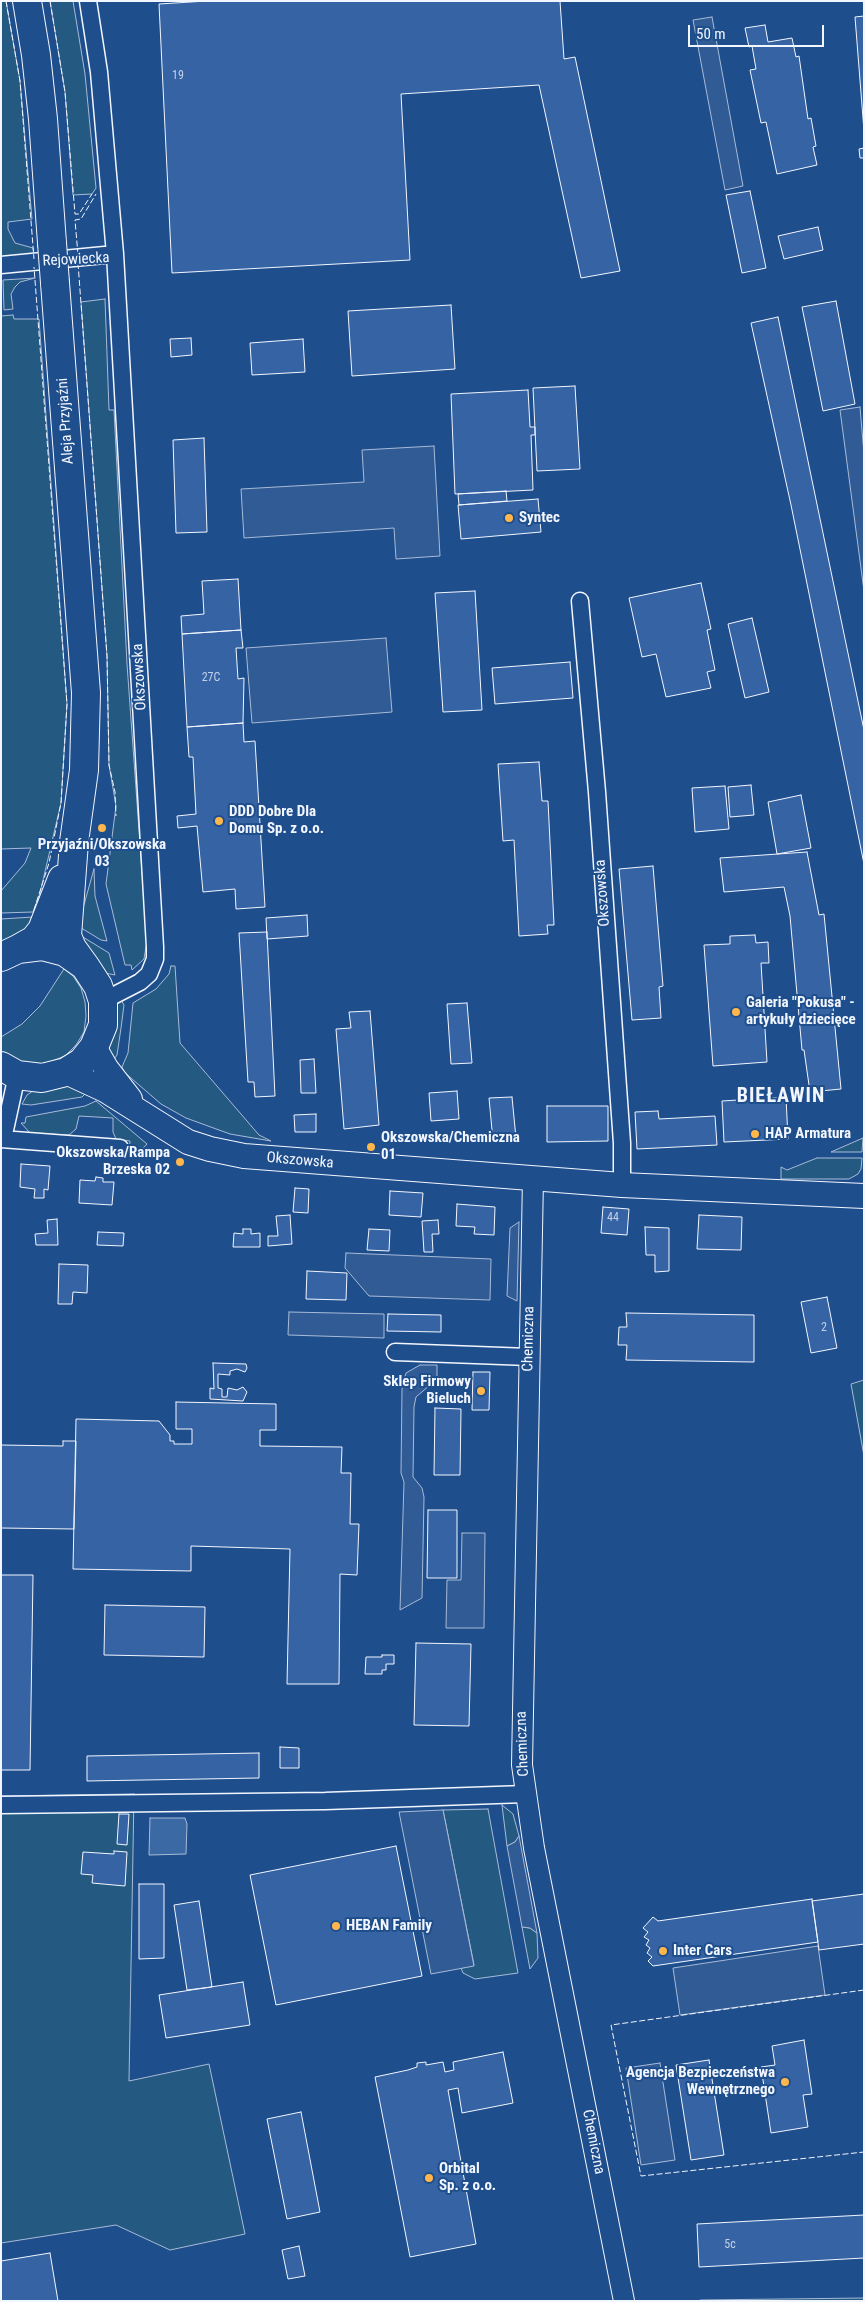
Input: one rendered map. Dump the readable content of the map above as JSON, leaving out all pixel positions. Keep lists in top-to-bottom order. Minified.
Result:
{"streets":{"highway":["Aleja Przyjaźni"],"main road":["Okszowska"],"street":["Rejowiecka","Chemiczna"]},"crossings":[["Rejowiecka","Okszowska"],["Aleja Przyjaźni","Okszowska"],["Okszowska","Chemiczna"]],"districts":["BIEŁAWIN"],"places":["Syntec","DDD Dobre Dla Domu Sp. z o.o.","Przyjaźni/Okszowska 03","Galeria \"Pokusa\" - artykuły dziecięce","HAP Armatura","Okszowska/Chemiczna 01","Okszowska/Rampa Brzeska 02","Sklep Firmowy Bieluch","HEBAN Family","Inter Cars","Agencja Bezpieczeństwa Wewnętrznego","Orbital Sp. z o.o."],"house_numbers":["19","27C","44","2","5c"],"scale_bar":"50 m"}
